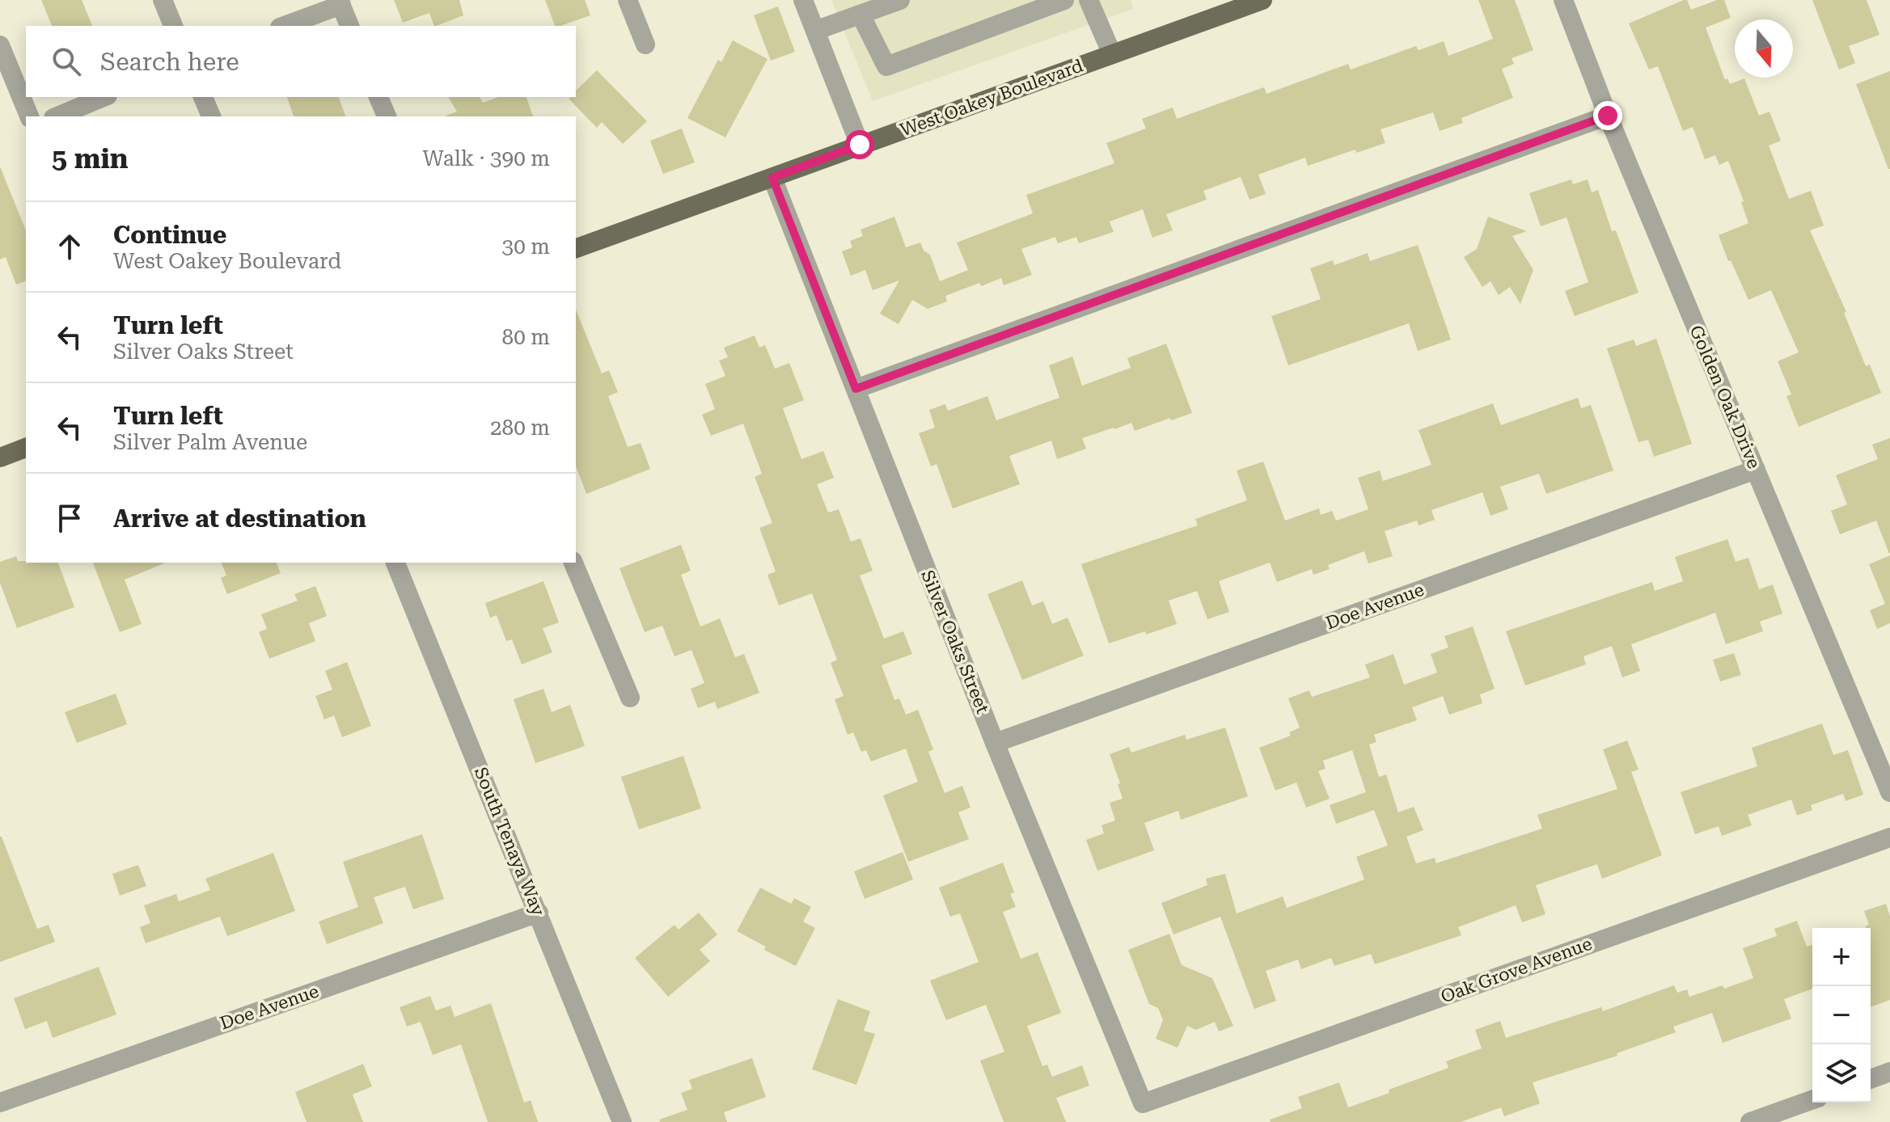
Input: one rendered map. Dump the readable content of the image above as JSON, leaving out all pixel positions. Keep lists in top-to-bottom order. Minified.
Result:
{"streets":{"main road":["West Oakey Boulevard"],"street":["Golden Oak Drive","Doe Avenue","Silver Oaks Street","South Tenaya Way","Oak Grove Avenue"]},"crossings":[["West Oakey Boulevard","Silver Oaks Street"],["Golden Oak Drive","Doe Avenue"],["Doe Avenue","Silver Oaks Street"],["Doe Avenue","South Tenaya Way"],["Silver Oaks Street","Oak Grove Avenue"]],"north":"bottom","page":{"search":"Search here","heading":["5 min","Walk · 390 m"],"list":[["Continue","West Oakey Boulevard","30 m"],["Turn left","Silver Oaks Street","80 m"],["Turn left","Silver Palm Avenue","280 m"],"Arrive at destination"],"map_buttons":["+","−"]}}
